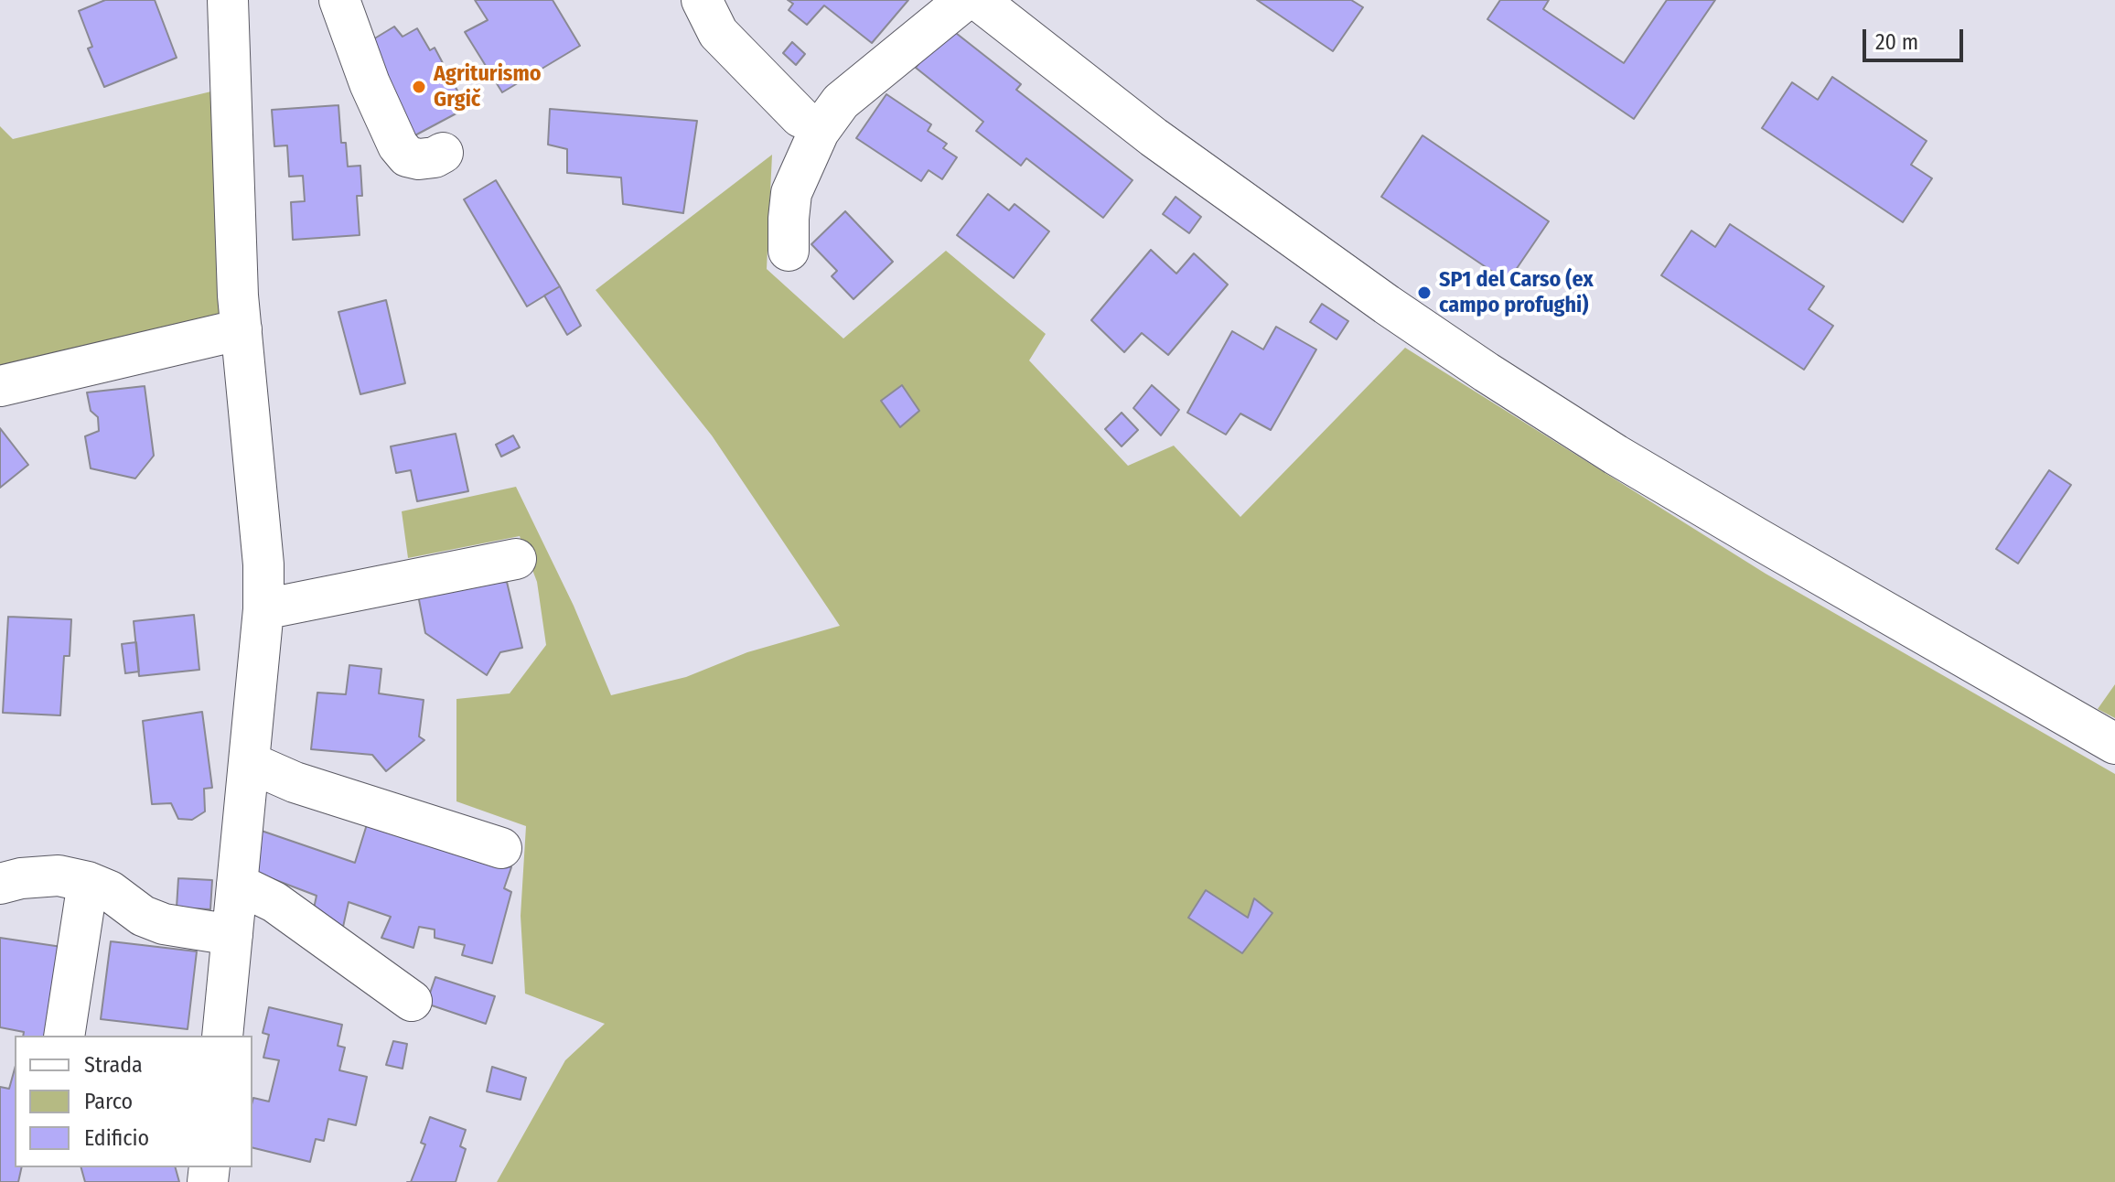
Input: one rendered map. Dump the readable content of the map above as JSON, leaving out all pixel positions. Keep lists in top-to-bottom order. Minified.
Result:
{"places":["Agriturismo Grgič","SP1 del Carso (ex campo profughi)"],"legend":["Strada","Parco","Edificio"],"scale_bar":"20 m"}
